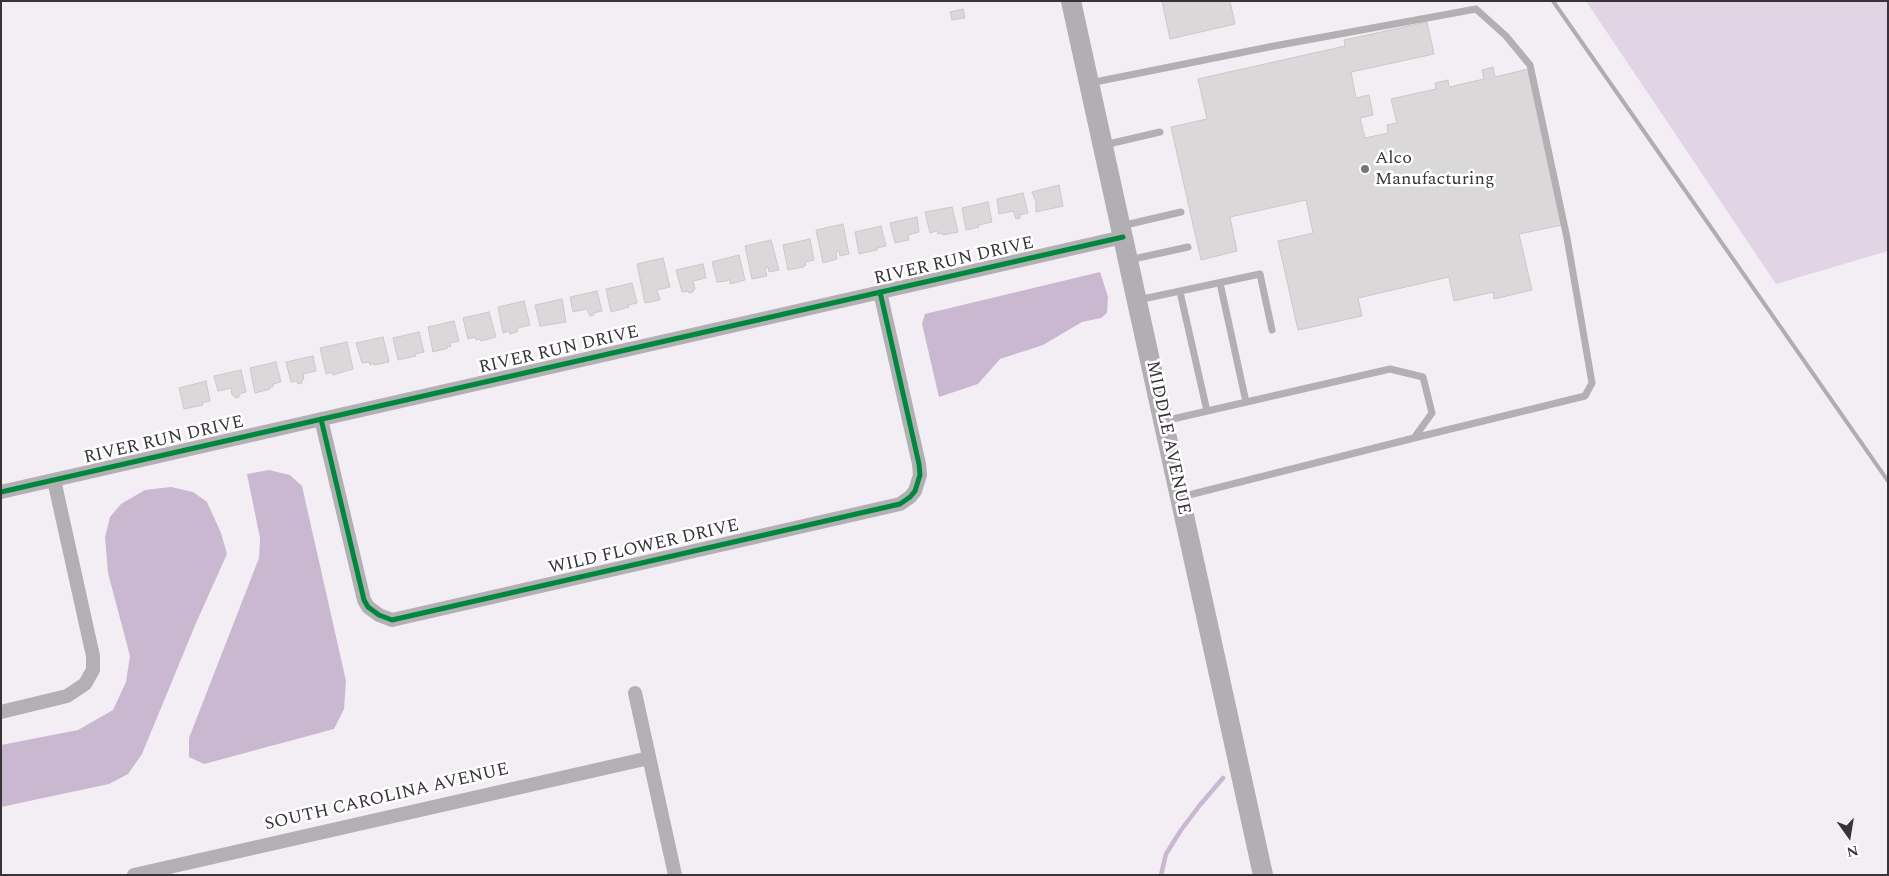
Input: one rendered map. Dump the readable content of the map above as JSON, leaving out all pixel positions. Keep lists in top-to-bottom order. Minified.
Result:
{"streets":{"street":["RIVER RUN DRIVE","MIDDLE AVENUE","WILD FLOWER DRIVE","SOUTH CAROLINA AVENUE"]},"crossings":[["RIVER RUN DRIVE","MIDDLE AVENUE"],["RIVER RUN DRIVE","WILD FLOWER DRIVE"]],"places":["Alco Manufacturing"],"north":"bottom"}
